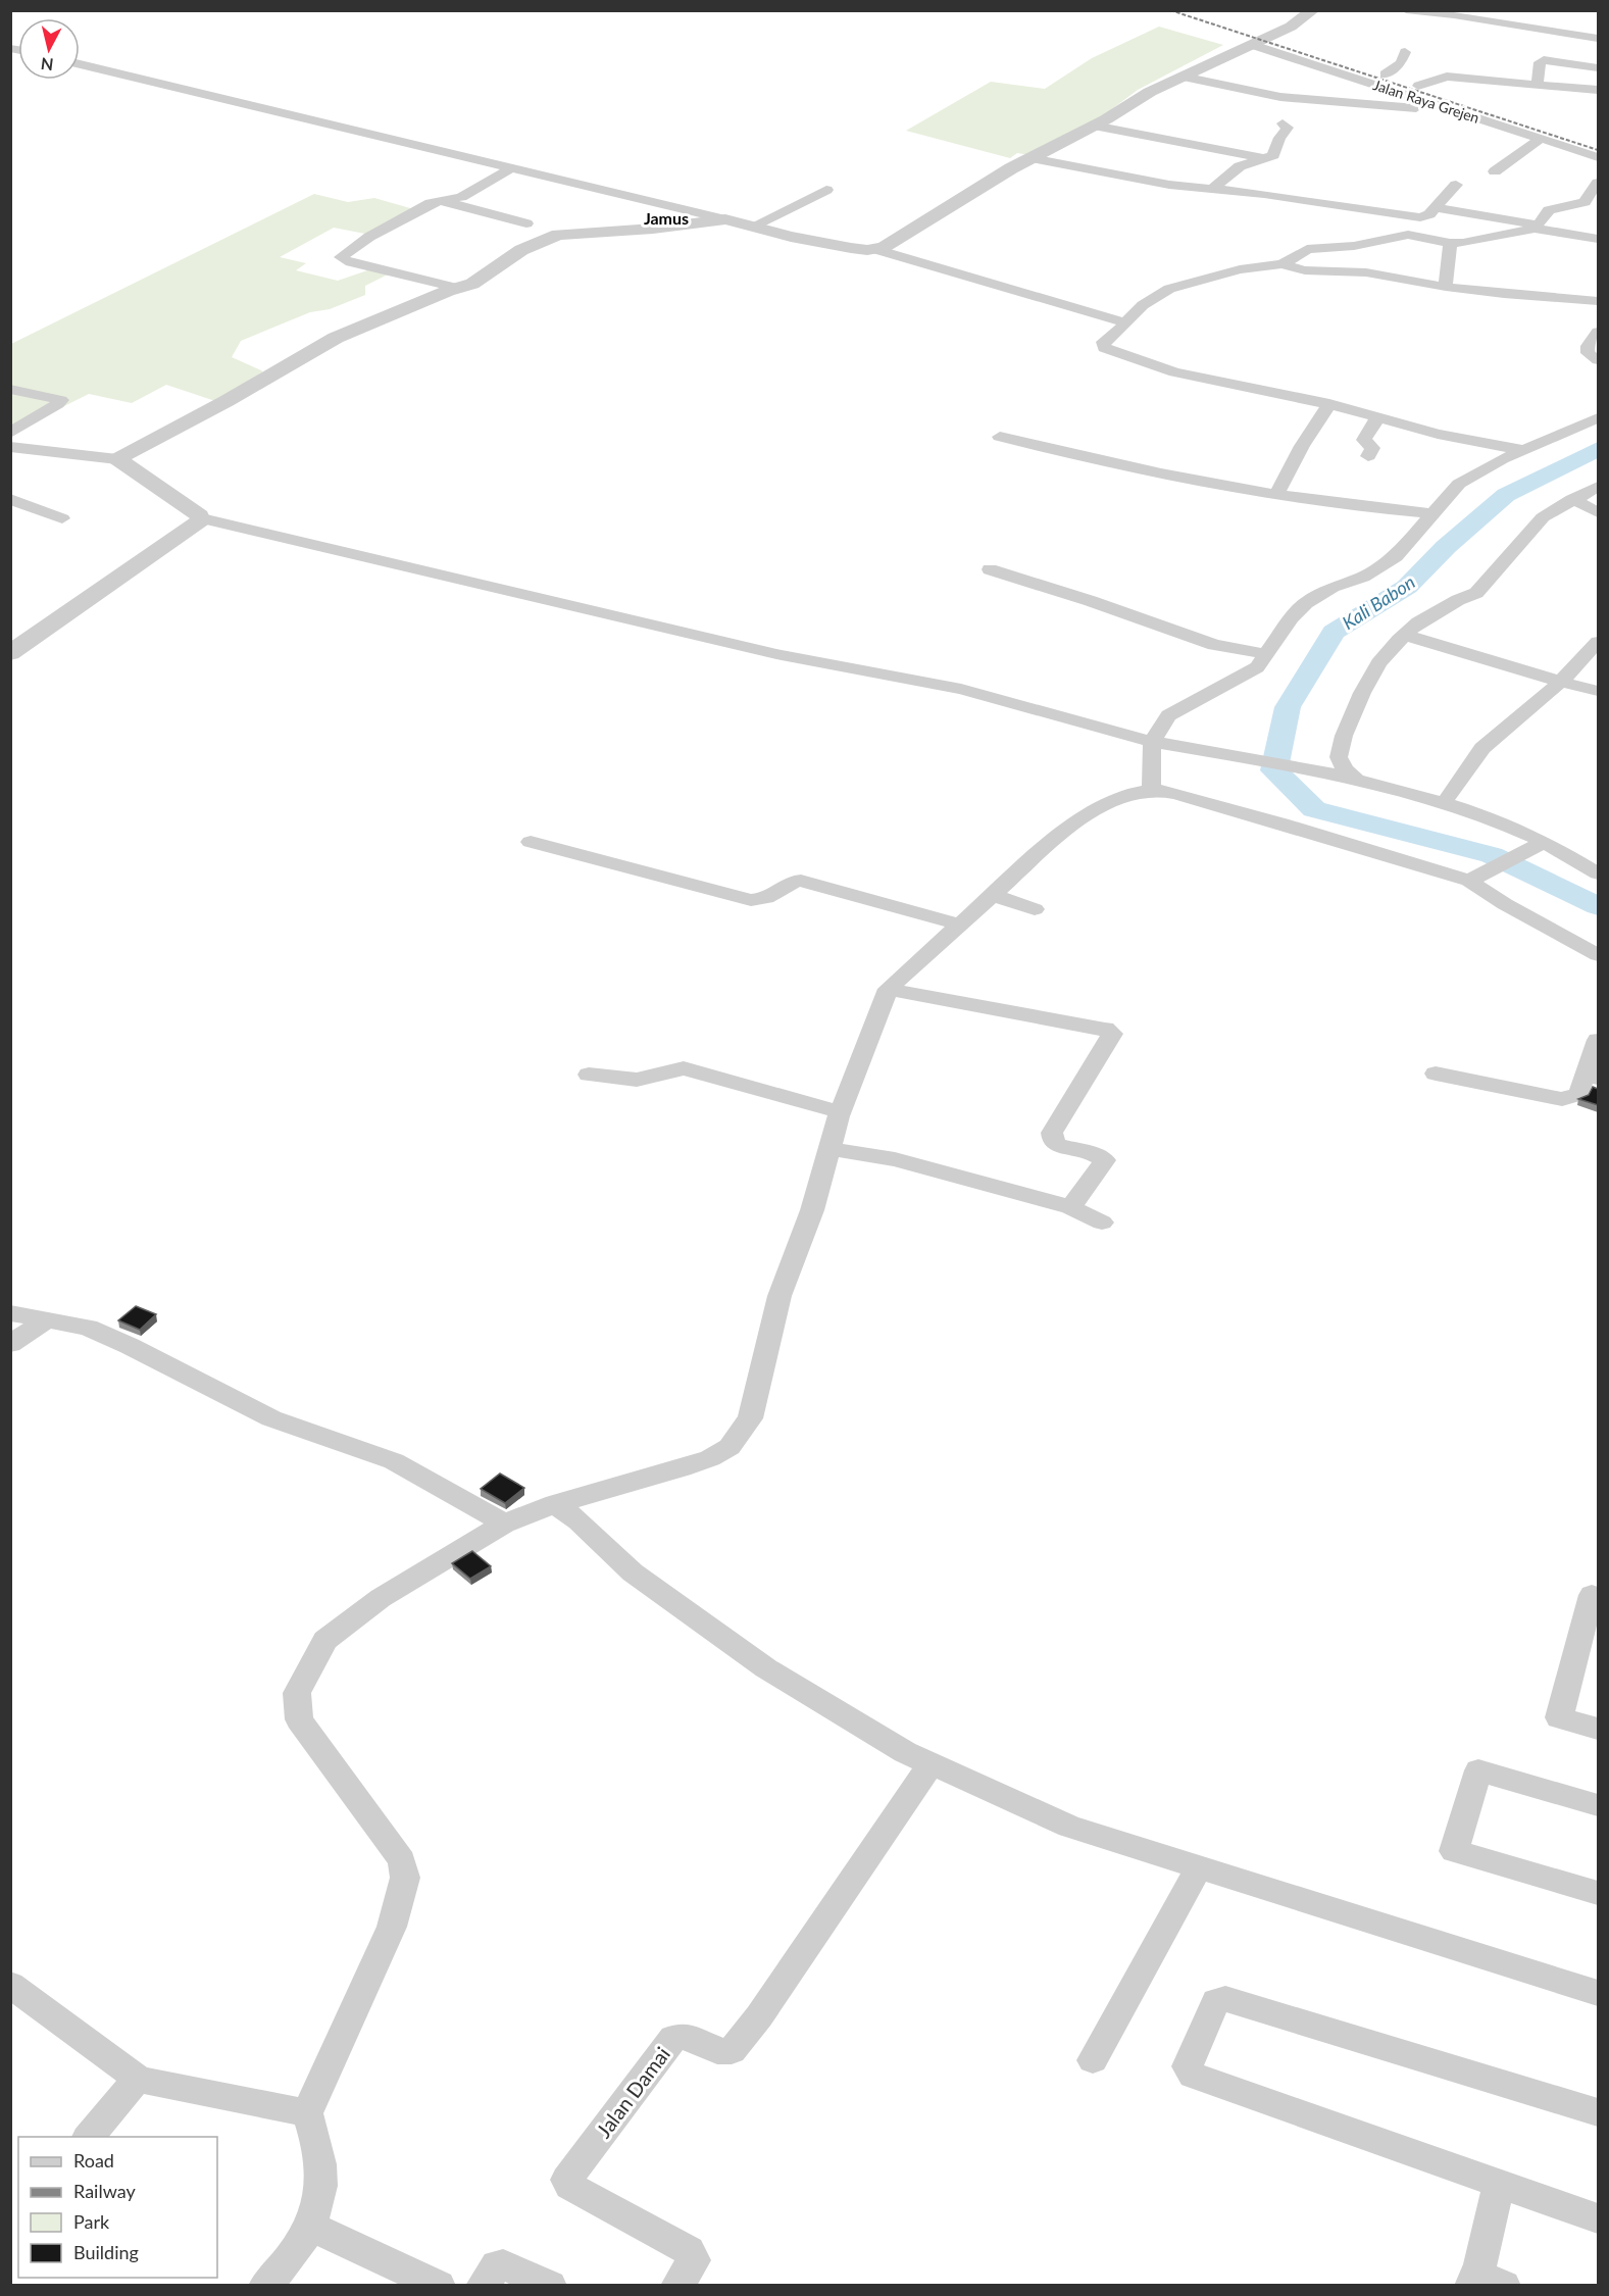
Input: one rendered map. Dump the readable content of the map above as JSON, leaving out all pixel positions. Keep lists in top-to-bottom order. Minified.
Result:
{"streets":{"street":["Jalan Raya Grejen","Jalan Damai"]},"districts":["Jamus"],"water":["Kali Babon"],"legend":["Road","Railway","Park","Building"],"north":"bottom"}
